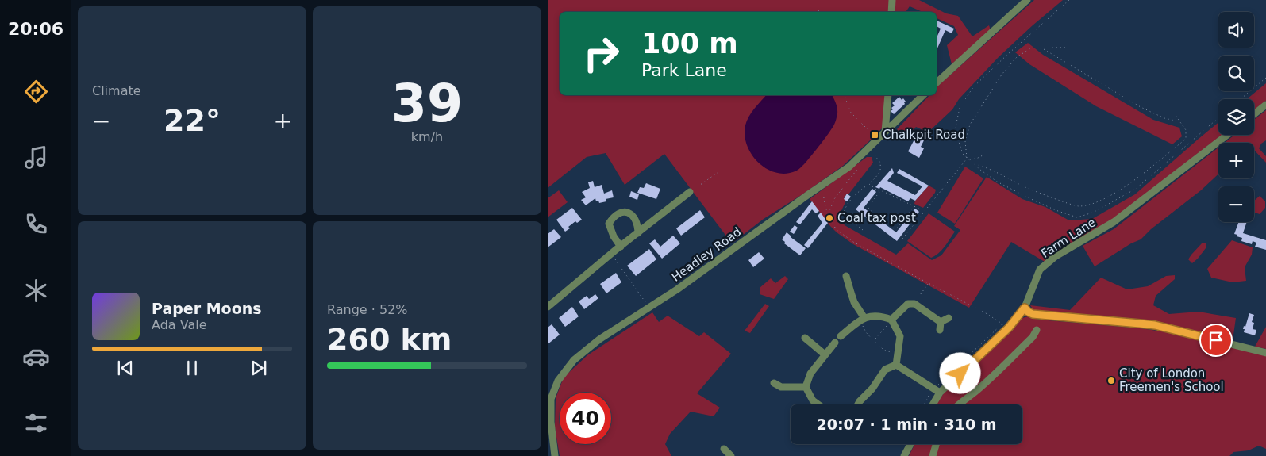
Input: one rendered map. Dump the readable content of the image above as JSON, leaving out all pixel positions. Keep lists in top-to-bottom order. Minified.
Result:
{"streets":{"street":["Farm Lane","Headley Road"]},"places":{"transit":["Chalkpit Road"],"other":["Coal tax post","City of London Freemen's School"]},"page":{"tabs":"20:06","tile":["Climate",["39","km/h"],["Range · 52%","260 km"]],"map_buttons":["+","−"],"turn":["100 m","Park Lane"],"heat":["−","22°","+"],"song":["Paper Moons","Ada Vale"],"limit":"40","trip":"20:07 · 1 min · 310 m"}}
